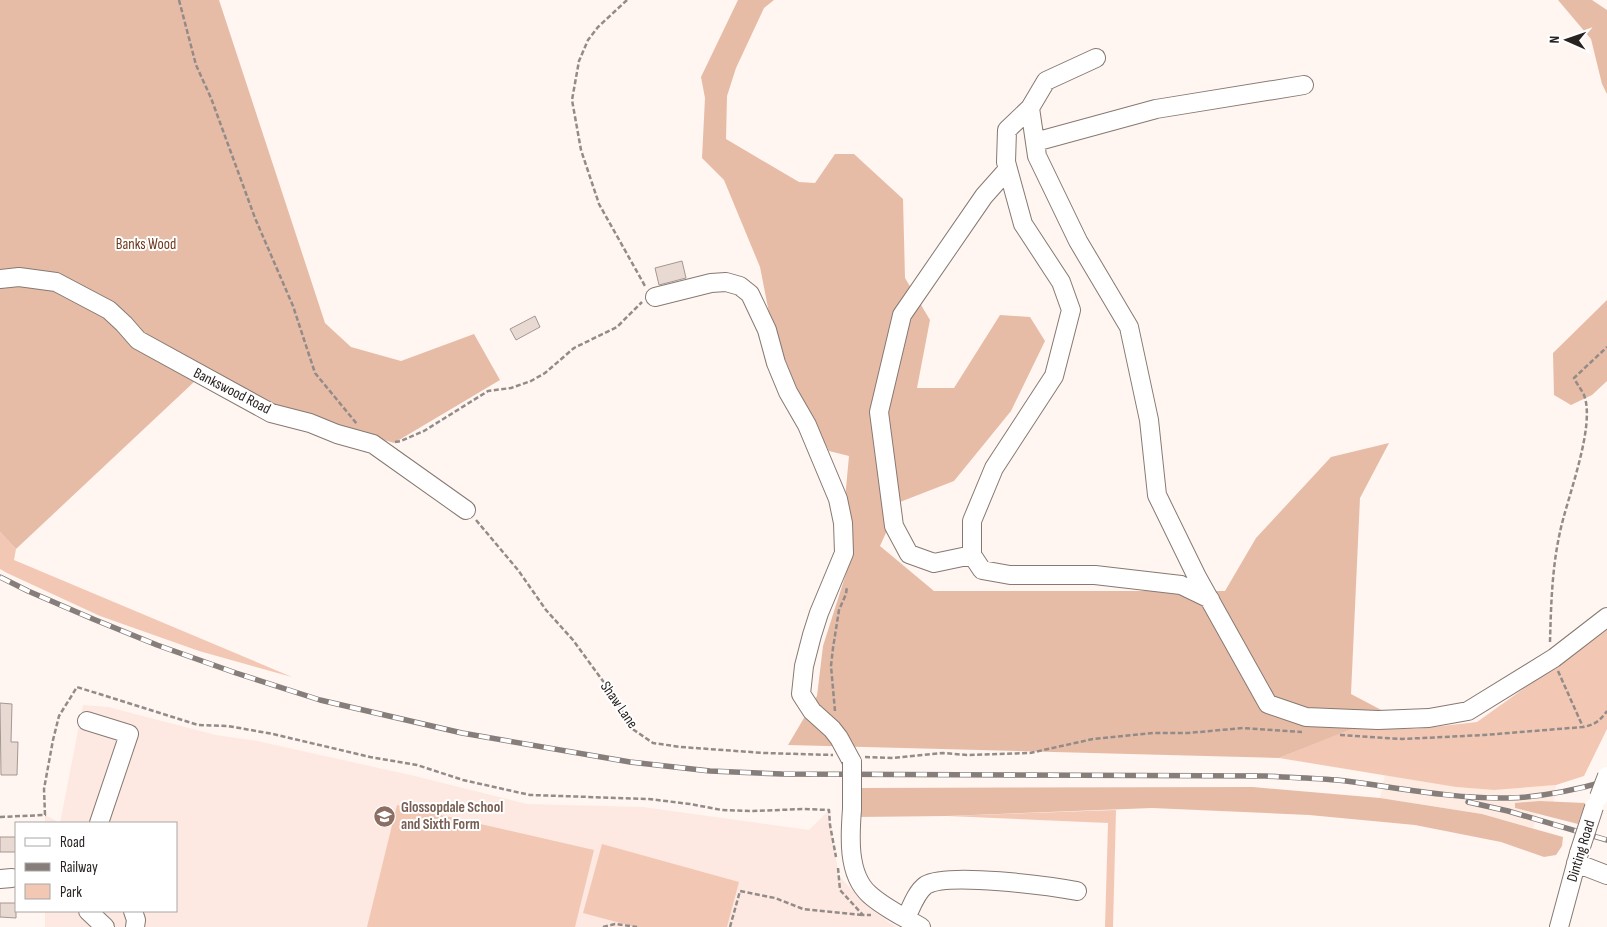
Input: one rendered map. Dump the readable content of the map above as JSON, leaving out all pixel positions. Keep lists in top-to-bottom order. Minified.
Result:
{"streets":{"street":["Bankswood Road","Dinting Road"],"path":["Shaw Lane"]},"crossings":[["Bankswood Road","Shaw Lane"]],"parks":["Banks Wood"],"places":{"school or university":["Glossopdale School and Sixth Form"]},"legend":["Road","Railway","Park"],"north":"left"}
